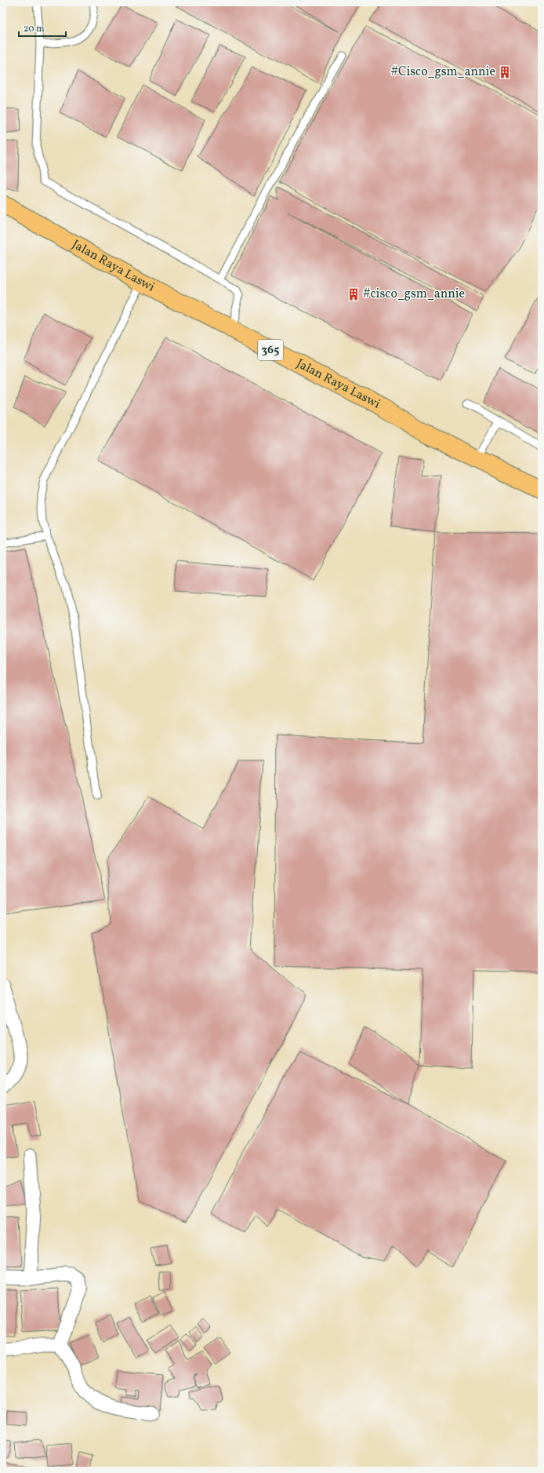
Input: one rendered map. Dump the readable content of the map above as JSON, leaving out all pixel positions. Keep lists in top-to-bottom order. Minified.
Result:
{"streets":{"main road":["Jalan Raya Laswi","365"]},"places":{"building":["#Cisco_gsm_annie","#cisco_gsm_annie"]},"scale_bar":"20 m"}
